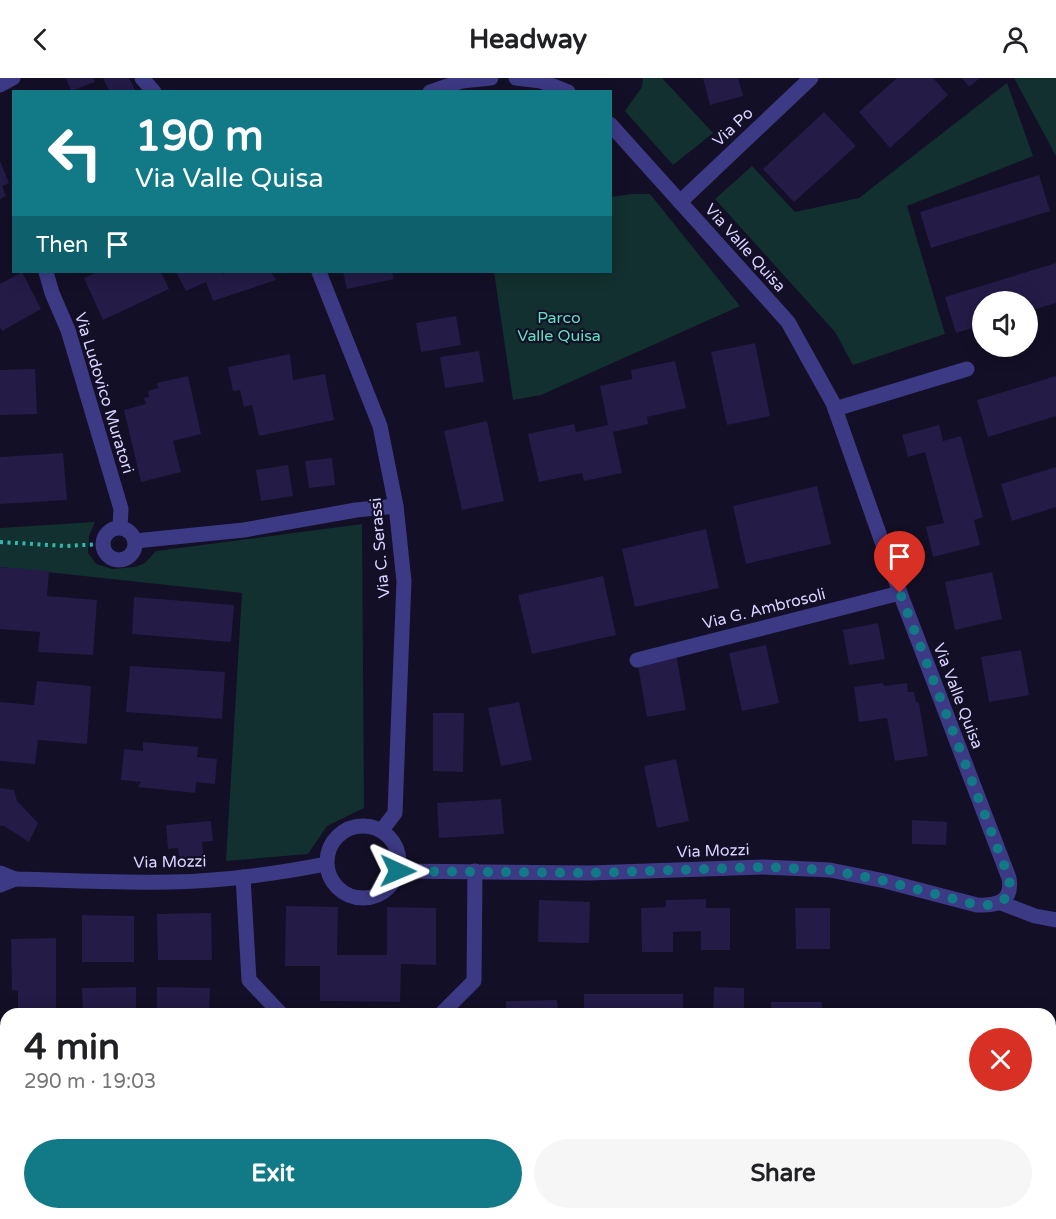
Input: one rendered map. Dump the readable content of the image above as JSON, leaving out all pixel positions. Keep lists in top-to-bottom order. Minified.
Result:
{"streets":{"street":["Via Po","Via Valle Quisa","Via Ludovico Muratori","Via C. Serassi","Via G. Ambrosoli","Via Mozzi"]},"crossings":[["Via Po","Via Valle Quisa"],["Via Valle Quisa","Via G. Ambrosoli"],["Via Valle Quisa","Via Mozzi"],["Via C. Serassi","Via Mozzi"]],"parks":["Parco Valle Quisa"],"page":{"header":"Headway","turn":["190 m","Via Valle Quisa"],"then":"Then","heading":["4 min","290 m · 19:03"],"buttons":["Exit","Share"]}}
